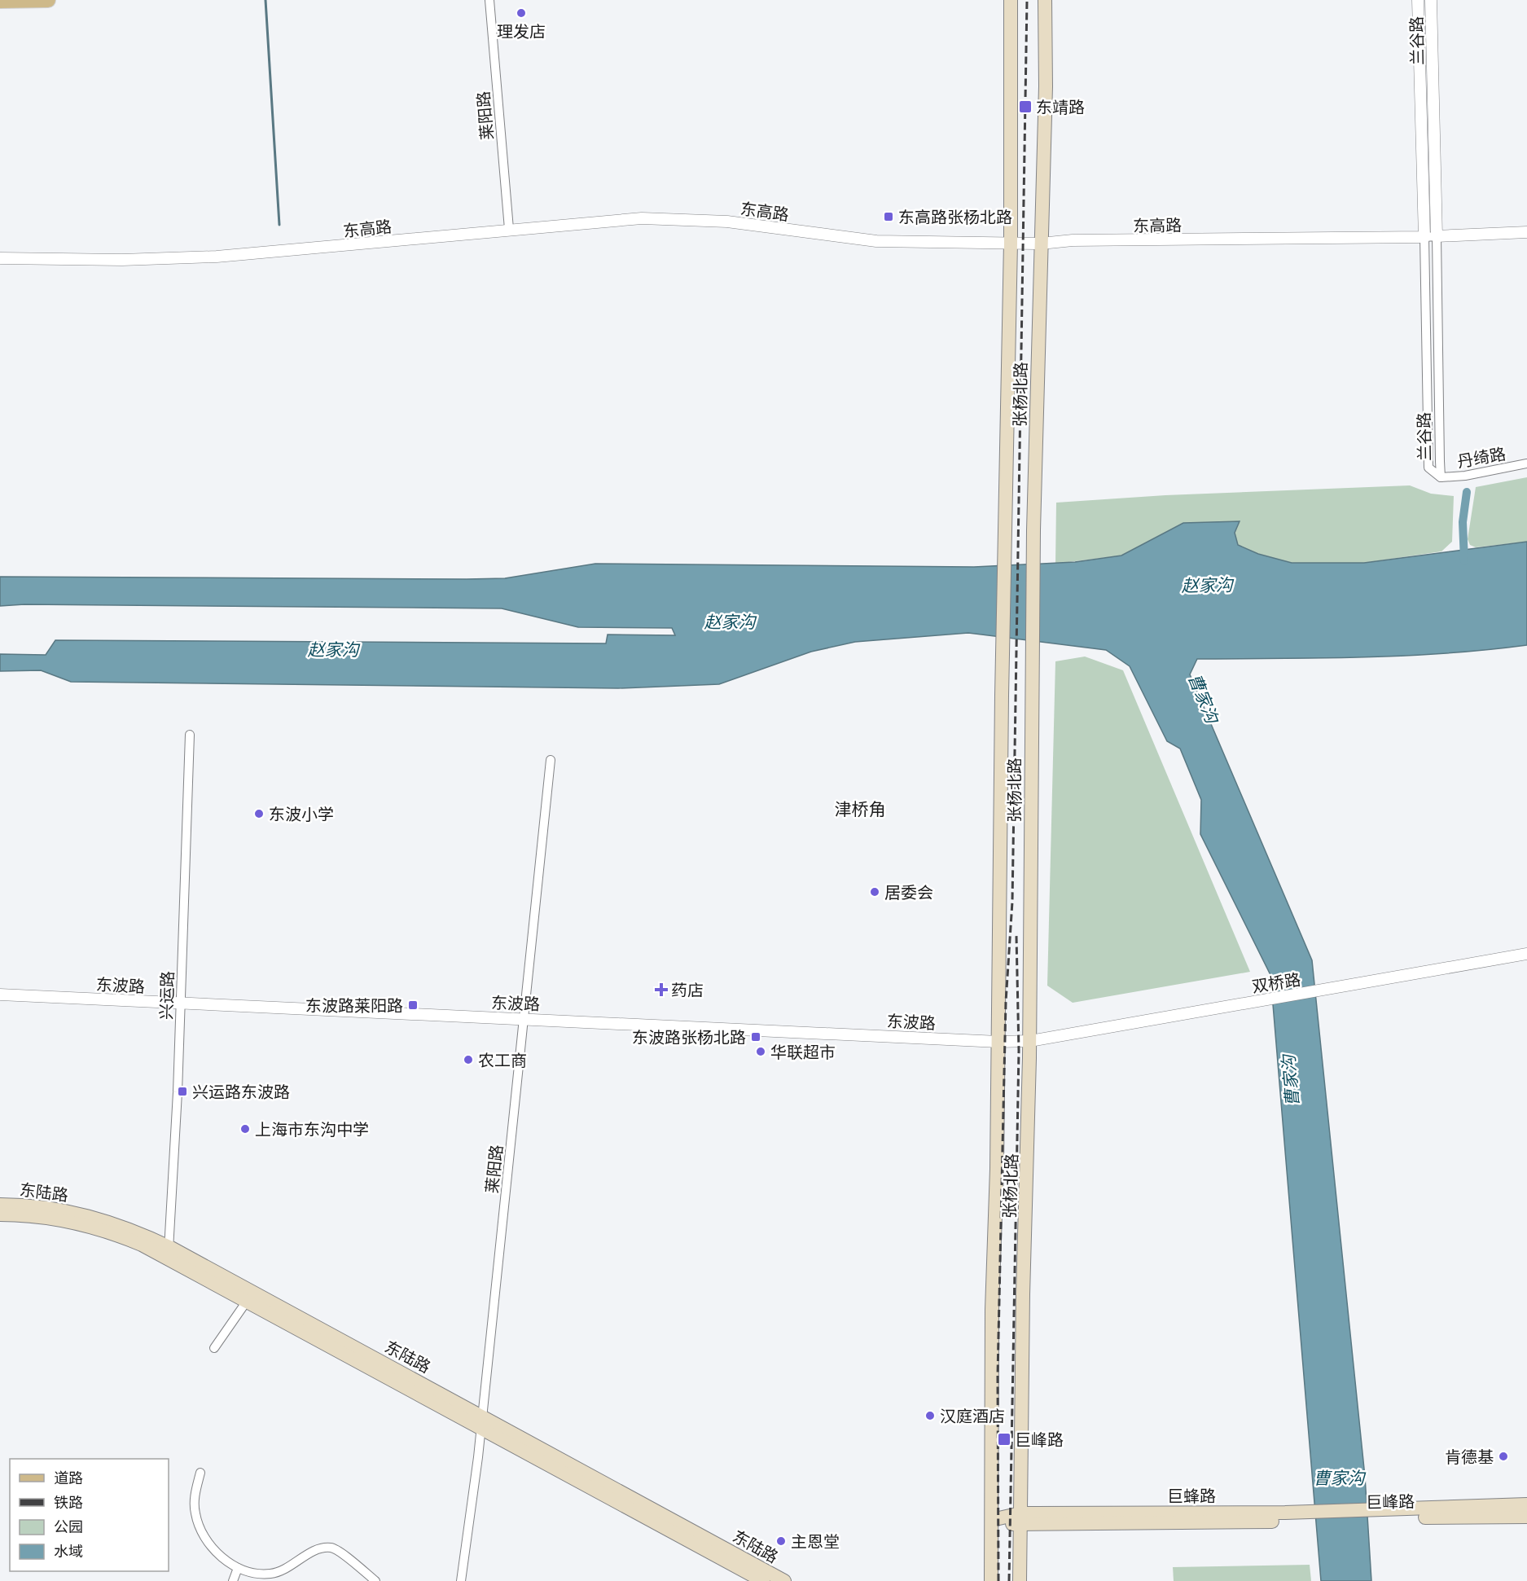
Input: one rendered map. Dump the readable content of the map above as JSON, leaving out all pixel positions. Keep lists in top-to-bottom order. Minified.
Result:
{"streets":{"main road":["张杨北路","东陆路","巨峰路"],"street":["兰谷路","莱阳路","东高路","丹绮路","双桥路","东波路","兴运路"]},"crossings":[["兰谷路","东高路"],["兰谷路","丹绮路"],["莱阳路","东高路"],["莱阳路","东波路"],["莱阳路","东陆路"],["东高路","张杨北路"],["张杨北路","双桥路"],["张杨北路","东波路"],["张杨北路","巨峰路"],["双桥路","东波路"],["东波路","兴运路"],["兴运路","东陆路"]],"districts":["津桥角"],"water":["赵家沟","曹家沟"],"places":{"other":["理发店","东波小学","居委会","华联超市","农工商","上海市东沟中学","汉庭酒店","肯德基","主恩堂"],"transit":["东靖路","东高路张杨北路","东波路莱阳路","东波路张杨北路","兴运路东波路","巨峰路"],"health":["药店"]},"legend":["道路","铁路","公园","水域"]}
